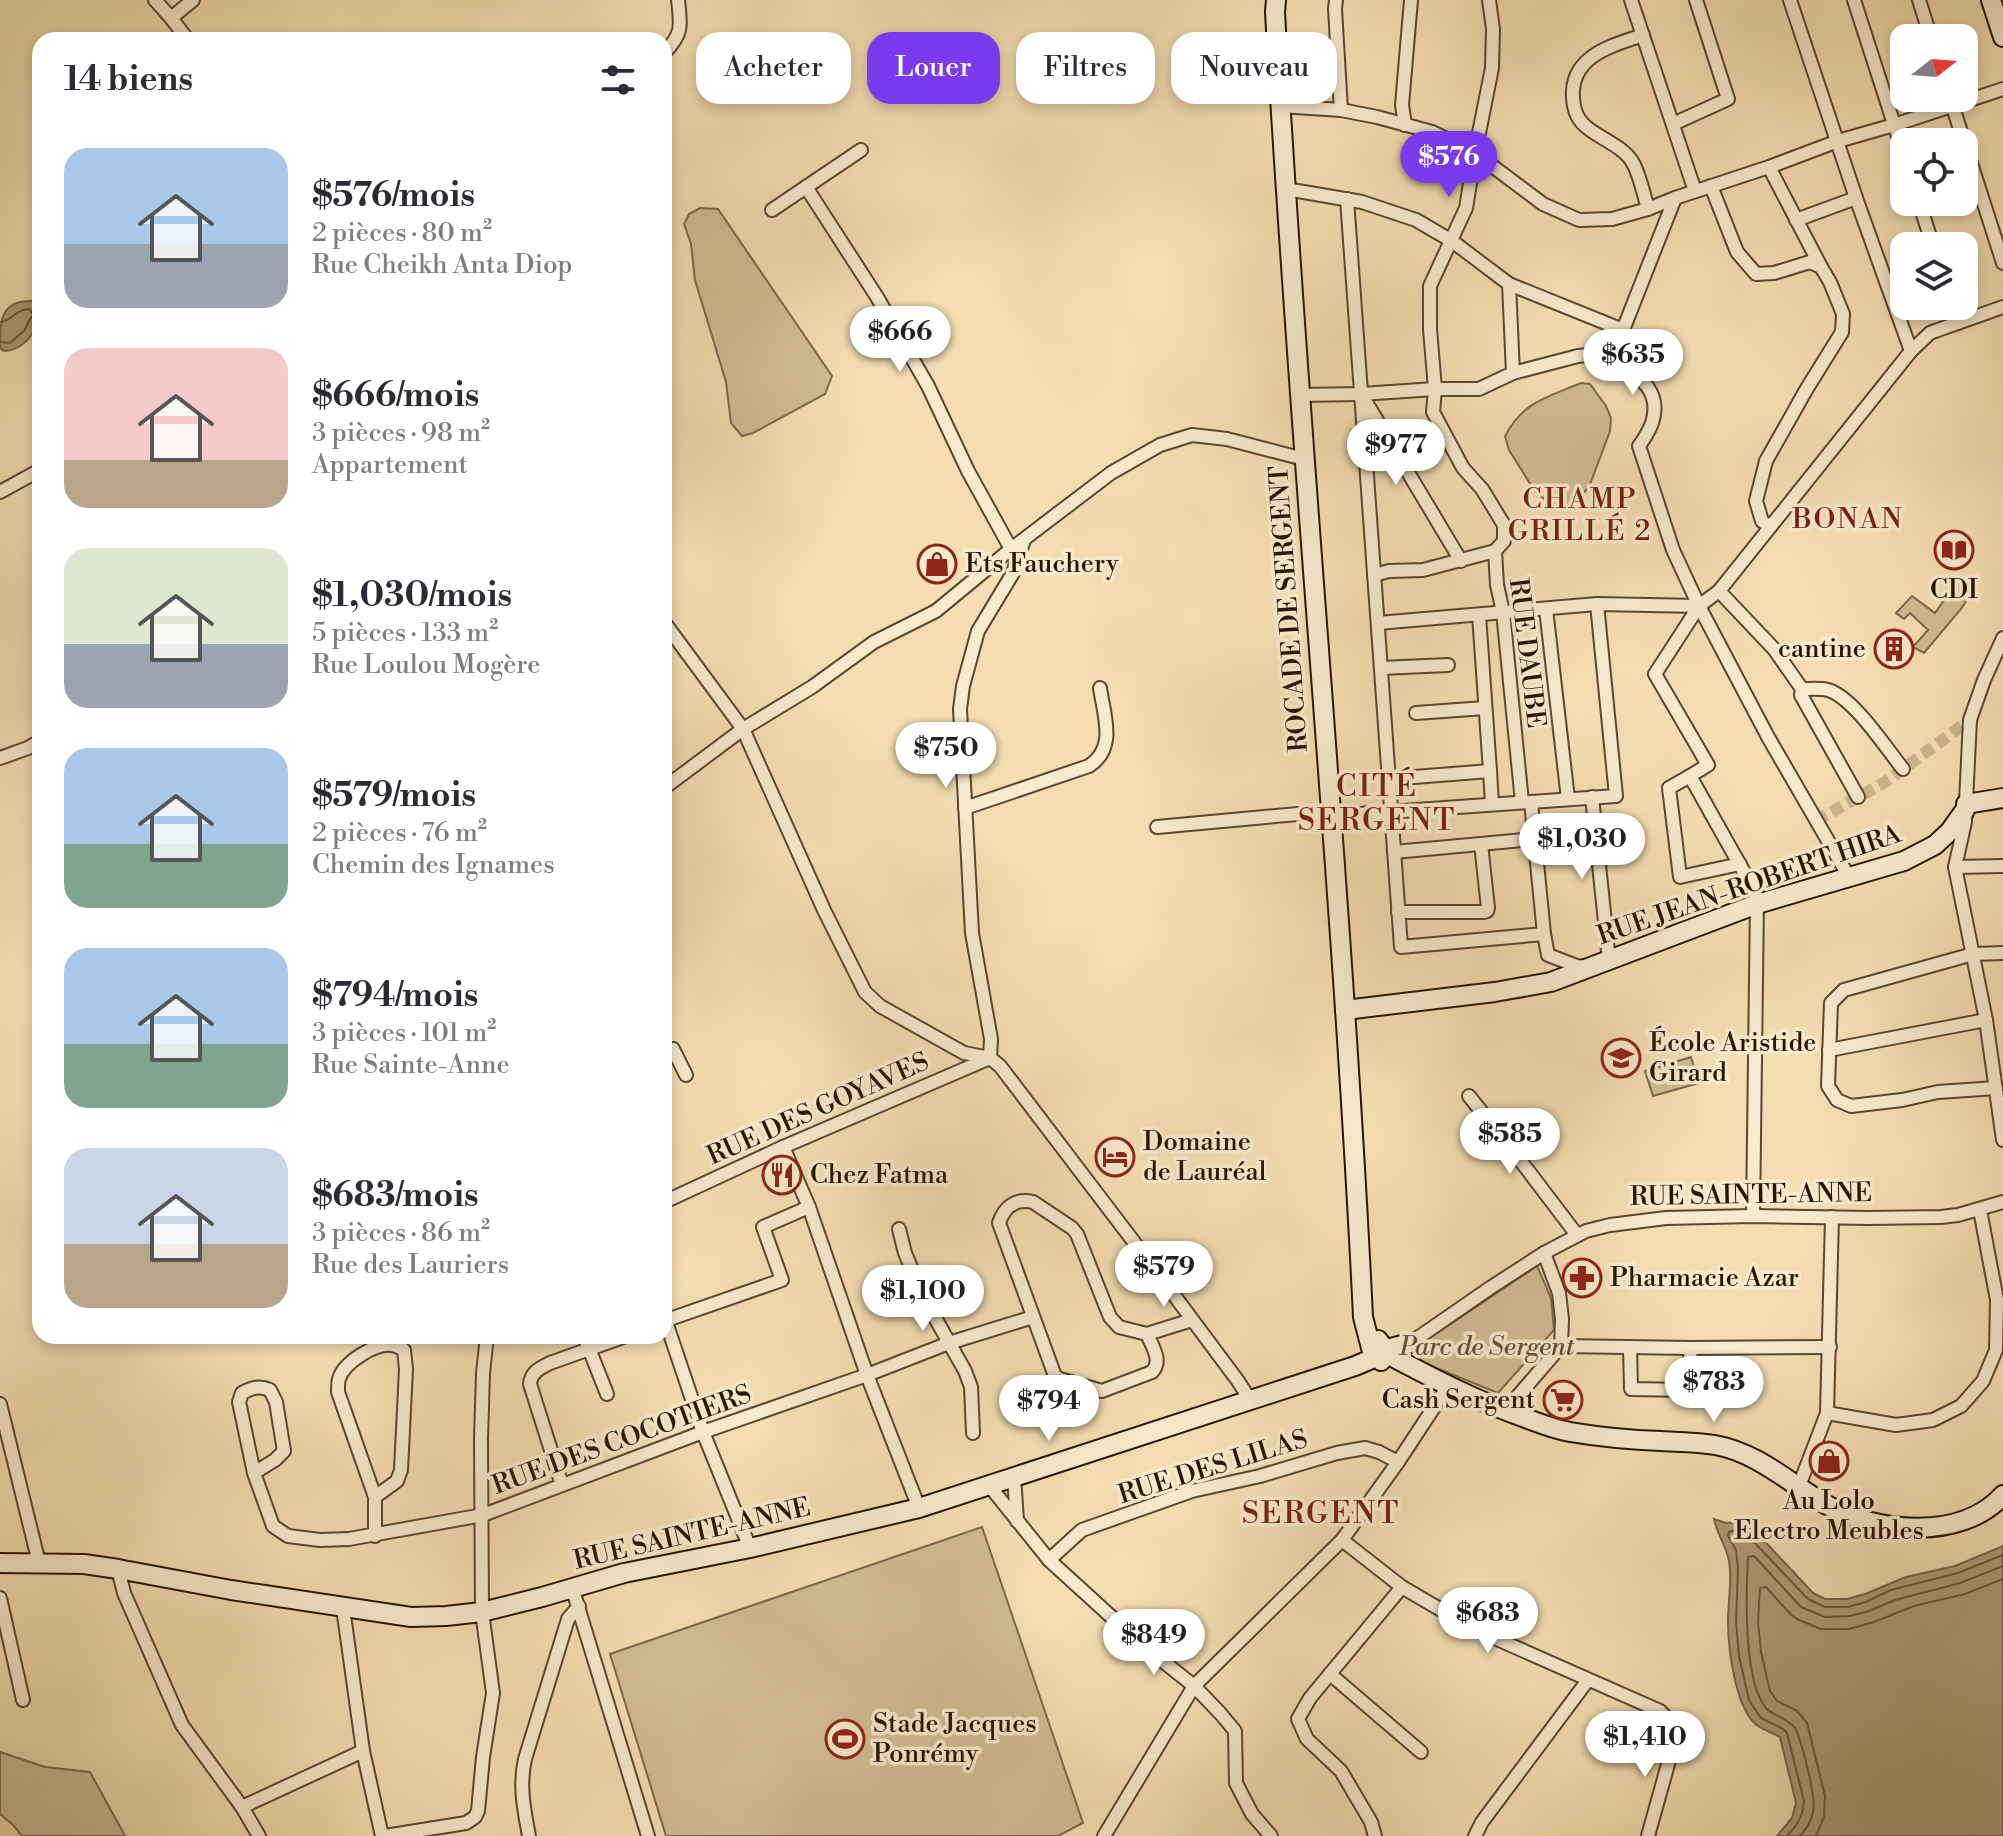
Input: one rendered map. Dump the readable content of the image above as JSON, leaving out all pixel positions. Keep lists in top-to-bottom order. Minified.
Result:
{"streets":{"main road":["ROCADE DE SERGENT","RUE JEAN-ROBERT HIRA","RUE SAINTE-ANNE"],"street":["RUE DAUBE","RUE DES GOYAVES","RUE DES COCOTIERS","RUE DES LILAS"]},"crossings":[["ROCADE DE SERGENT","RUE JEAN-ROBERT HIRA"],["ROCADE DE SERGENT","RUE SAINTE-ANNE"],["RUE DAUBE","RUE JEAN-ROBERT HIRA"]],"districts":["CHAMP GRILLÉ 2","BONAN","CITÉ SERGENT","SERGENT"],"parks":["Parc de Sergent"],"places":{"library":["CDI"],"shop":["Ets Fauchery","Au Lolo Electro Meubles"],"building":["cantine"],"school or university":["École Aristide Girard"],"hotel":["Domaine de Lauréal"],"restaurant":["Chez Fatma"],"pharmacy":["Pharmacie Azar"],"supermarket":["Cash Sergent"],"sports":["Stade Jacques Ponrémy"]},"north":"right","page":{"chip":["Acheter","Louer","Filtres","Nouveau"],"heading":"14 biens","list":[{"name":"$576/mois","note":"2 pièces · 80 m² · Rue Cheikh Anta Diop"},{"name":"$666/mois","note":"3 pièces · 98 m² · Appartement"},{"name":"$1,030/mois","note":"5 pièces · 133 m² · Rue Loulou Mogère"},{"name":"$579/mois","note":"2 pièces · 76 m² · Chemin des Ignames"},{"name":"$794/mois","note":"3 pièces · 101 m² · Rue Sainte-Anne"},{"name":"$683/mois","note":"3 pièces · 86 m² · Rue des Lauriers"}],"price":["$576","$666","$635","$977","$750","$1,030","$585","$579","$1,100","$783","$794","$683","$849","$1,410"]}}
